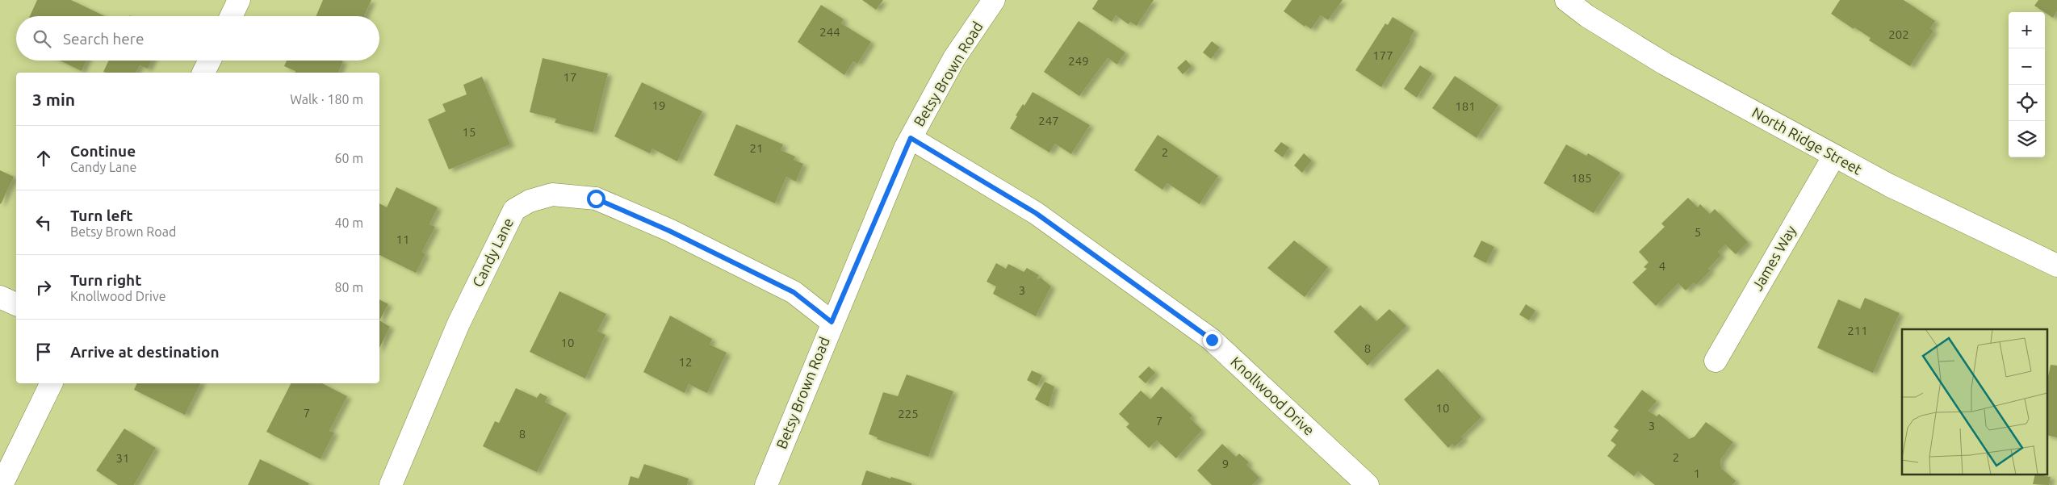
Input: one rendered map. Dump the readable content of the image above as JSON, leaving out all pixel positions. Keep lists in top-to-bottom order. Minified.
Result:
{"streets":{"street":["Betsy Brown Road","North Ridge Street","Candy Lane","James Way","Knollwood Drive"]},"crossings":[["Betsy Brown Road","Candy Lane"],["Betsy Brown Road","Knollwood Drive"],["North Ridge Street","James Way"]],"house_numbers":["244","202","177","249","17","19","181","247","15","21","2","185","5","11","4","3","211","10","8","12","10","7","225","7","3","8","2","31","9","1"],"page":{"map_buttons":["+","−"],"search":"Search here","heading":["3 min","Walk · 180 m"],"list":[["Continue","Candy Lane","60 m"],["Turn left","Betsy Brown Road","40 m"],["Turn right","Knollwood Drive","80 m"],"Arrive at destination"]}}
